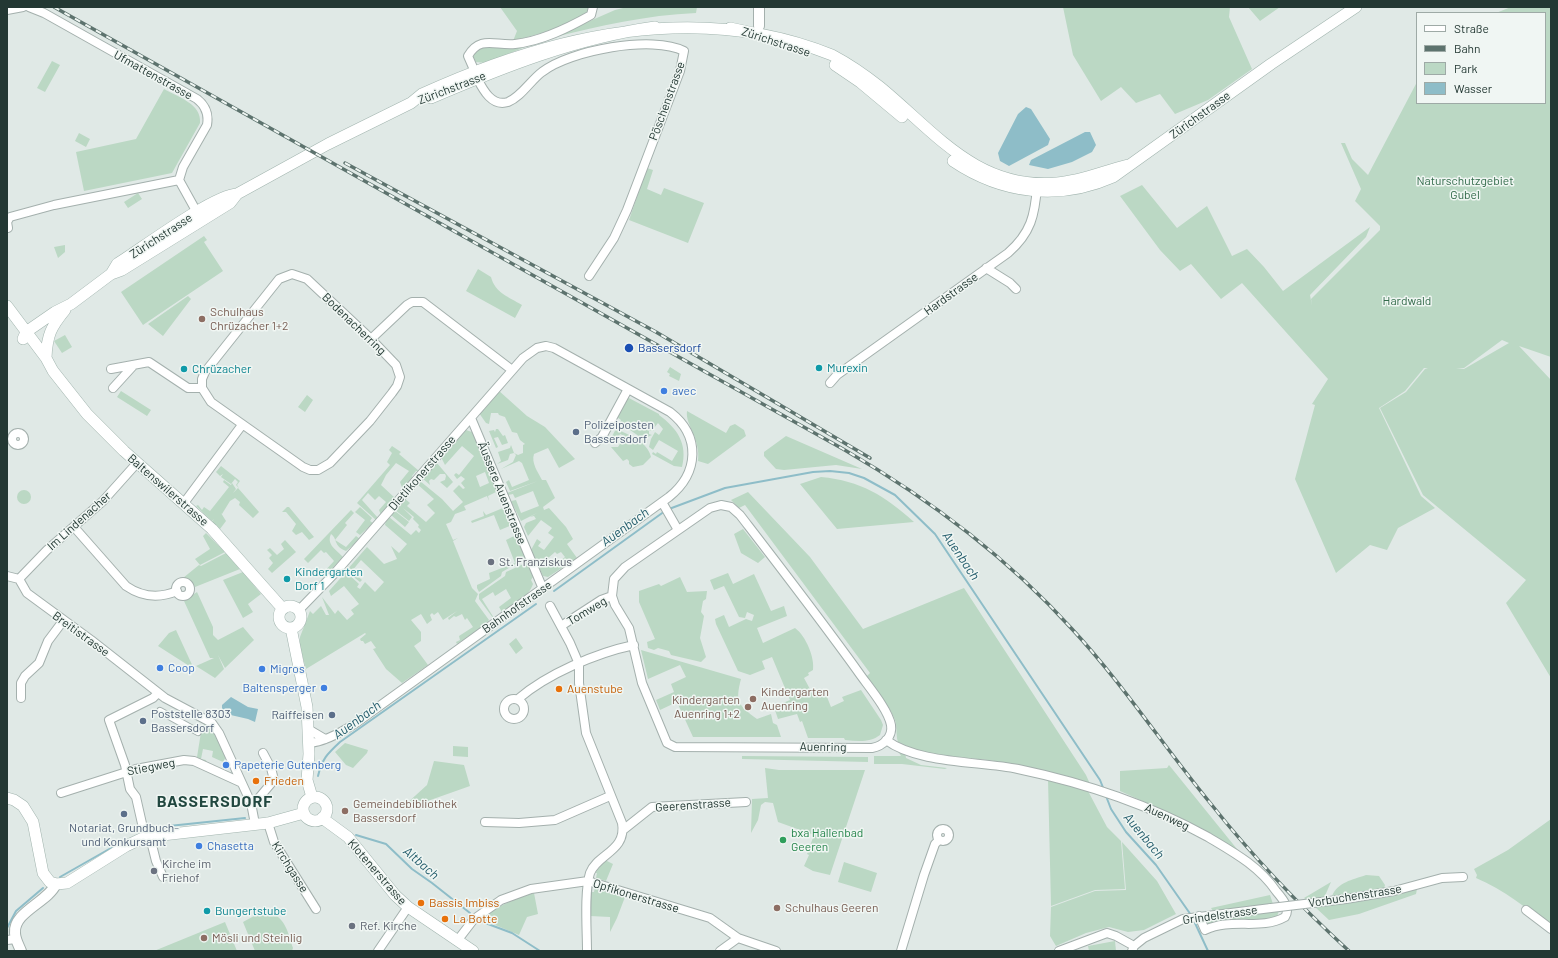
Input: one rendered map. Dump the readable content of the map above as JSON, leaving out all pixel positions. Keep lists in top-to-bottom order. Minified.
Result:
{"streets":{"main road":["Zürichstrasse","Baltenswilerstrasse","Klotenerstrasse"],"street":["Ufmattenstrasse","Pöschenstrasse","Hardstrasse","Bodenacherring","Dietlikonerstrasse","Äussere Auenstrasse","Im Lindenacher","Bahnhofstrasse","Tomweg","Breitistrasse","Auenring","Stiegweg","Geerenstrasse","Auenweg","Kirchgasse","Opfikonerstrasse","Vorbuchenstrasse","Grindelstrasse"]},"crossings":[["Zürichstrasse","Pöschenstrasse"],["Zürichstrasse","Hardstrasse"],["Zürichstrasse","Baltenswilerstrasse"],["Dietlikonerstrasse","Baltenswilerstrasse"],["Dietlikonerstrasse","Äussere Auenstrasse"],["Dietlikonerstrasse","Bahnhofstrasse"],["Baltenswilerstrasse","Im Lindenacher"],["Äussere Auenstrasse","Bahnhofstrasse"],["Im Lindenacher","Breitistrasse"],["Tomweg","Auenring"],["Breitistrasse","Stiegweg"],["Auenring","Auenweg"],["Geerenstrasse","Opfikonerstrasse"],["Auenweg","Grindelstrasse"],["Klotenerstrasse","Opfikonerstrasse"],["Vorbuchenstrasse","Grindelstrasse"]],"districts":["BASSERSDORF"],"water":["Auenbach","Altbach"],"parks":["Naturschutzgebiet Gubel","Hardwald"],"places":["Schulhaus Chrüzacher 1+2","Bassersdorf","Murexin","Chrüzacher","avec","Polizeiposten Bassersdorf","St. Franziskus","Kindergarten Dorf 1","Coop","Migros","Baltensperger","Auenstube","Kindergarten Auenring","Kindergarten Auenring 1+2","Raiffeisen","Poststelle 8303 Bassersdorf","Papeterie Gutenberg","Frieden","Gemeindebibliothek Bassersdorf","Notariat, Grundbuch- und Konkursamt","bxa Hallenbad Geeren","Chasetta","Kirche im Friehof","Bassis Imbiss","Schulhaus Geeren","Bungertstube","La Botte","Ref. Kirche","Mösli und Steinlig"],"legend":["Straße","Bahn","Park","Wasser"]}
